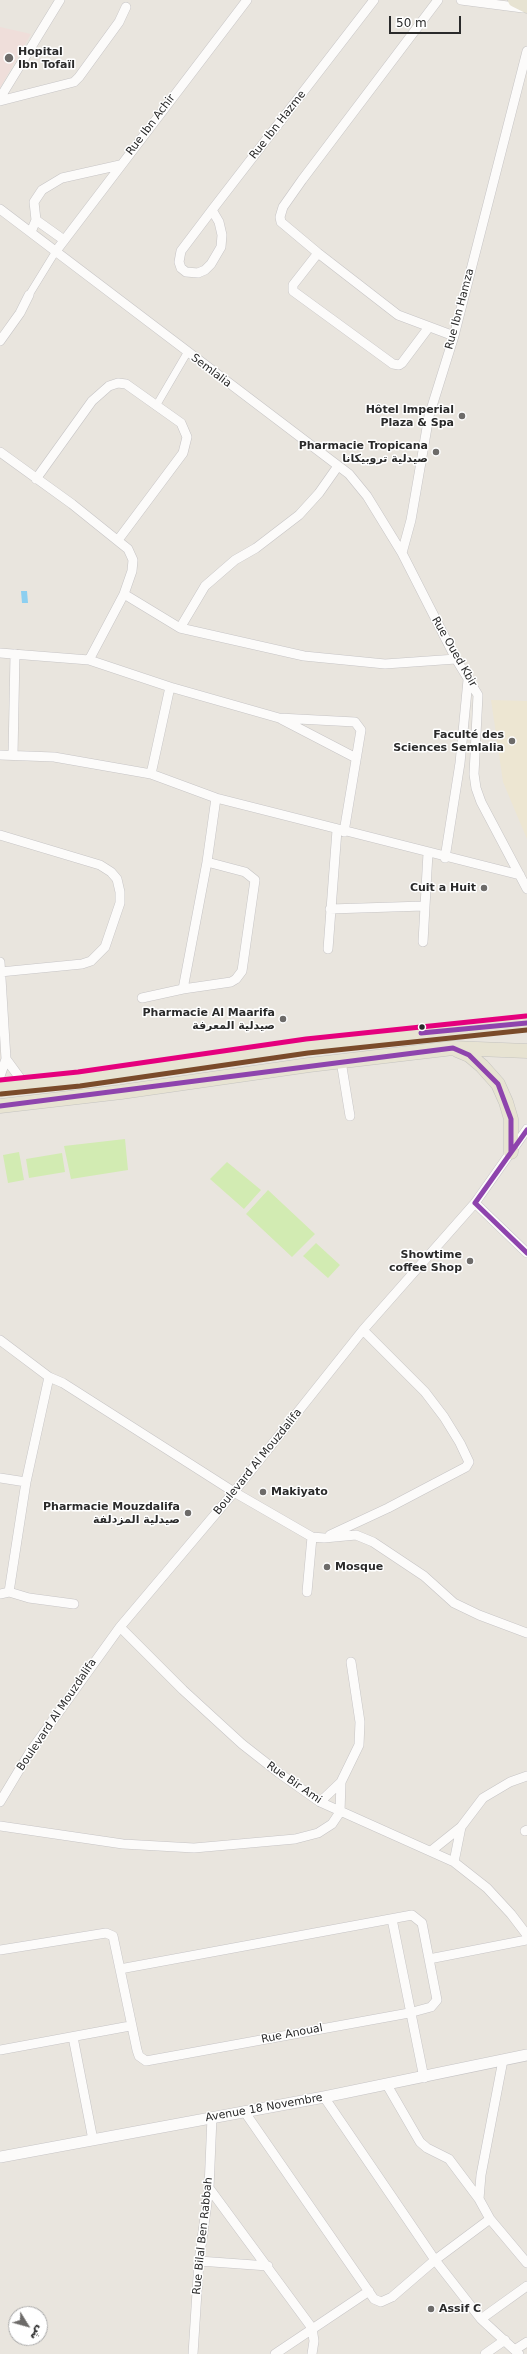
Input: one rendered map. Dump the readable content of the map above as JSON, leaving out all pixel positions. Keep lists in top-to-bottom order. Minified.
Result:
{"streets":{"street":["Rue Ibn Achir","Rue Ibn Hazme","Rue Ibn Hamza","Semlalia","Rue Oued Kbir","Boulevard Al Mouzdalifa","Rue Bir Ami","Rue Anoual","Avenue 18 Novembre","Rue Bilal Ben Rabbah"]},"crossings":[["Rue Ibn Achir","Semlalia"],["Rue Ibn Hamza","Semlalia"],["Rue Ibn Hamza","Rue Oued Kbir"],["Semlalia","Rue Oued Kbir"],["Boulevard Al Mouzdalifa","Rue Bir Ami"],["Avenue 18 Novembre","Rue Bilal Ben Rabbah"]],"places":["Hopital Ibn Tofaïl","Hôtel Imperial Plaza & Spa","Pharmacie Tropicana صيدلية تروبيكانا","Faculté des Sciences Semlalia","Cuit a Huit","Pharmacie Al Maarifa صيدلية المعرفة","Showtime coffee Shop","Makiyato","Pharmacie Mouzdalifa صيدلية المزدلفة","Mosque","Assif C"],"scale_bar":"50 m","north":"bottom right"}
